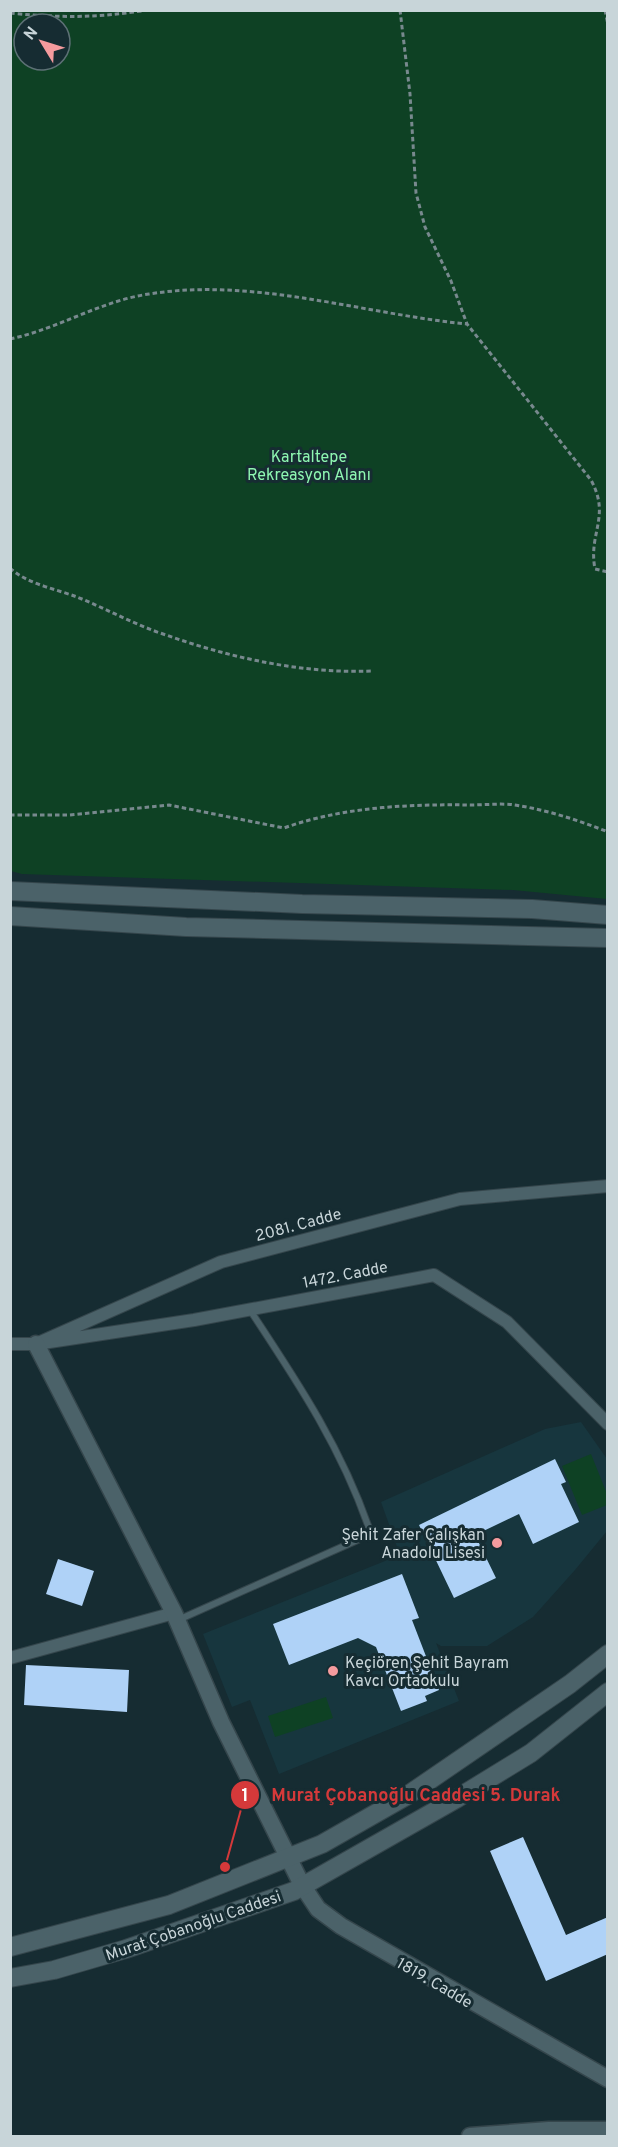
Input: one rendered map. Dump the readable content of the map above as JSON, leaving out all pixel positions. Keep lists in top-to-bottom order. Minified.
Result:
{"streets":{"main road":["Murat Çobanoğlu Caddesi"],"street":["2081. Cadde","1472. Cadde","1819. Cadde"]},"crossings":[["2081. Cadde","1472. Cadde"],["2081. Cadde","1819. Cadde"],["1472. Cadde","1819. Cadde"],["Murat Çobanoğlu Caddesi","1819. Cadde"]],"parks":["Kartaltepe Rekreasyon Alanı"],"places":["Şehit Zafer Çalışkan Anadolu Lisesi","Keçiören Şehit Bayram Kavcı Ortaokulu","Murat Çobanoğlu Caddesi 5. Durak"],"north":"top left"}
